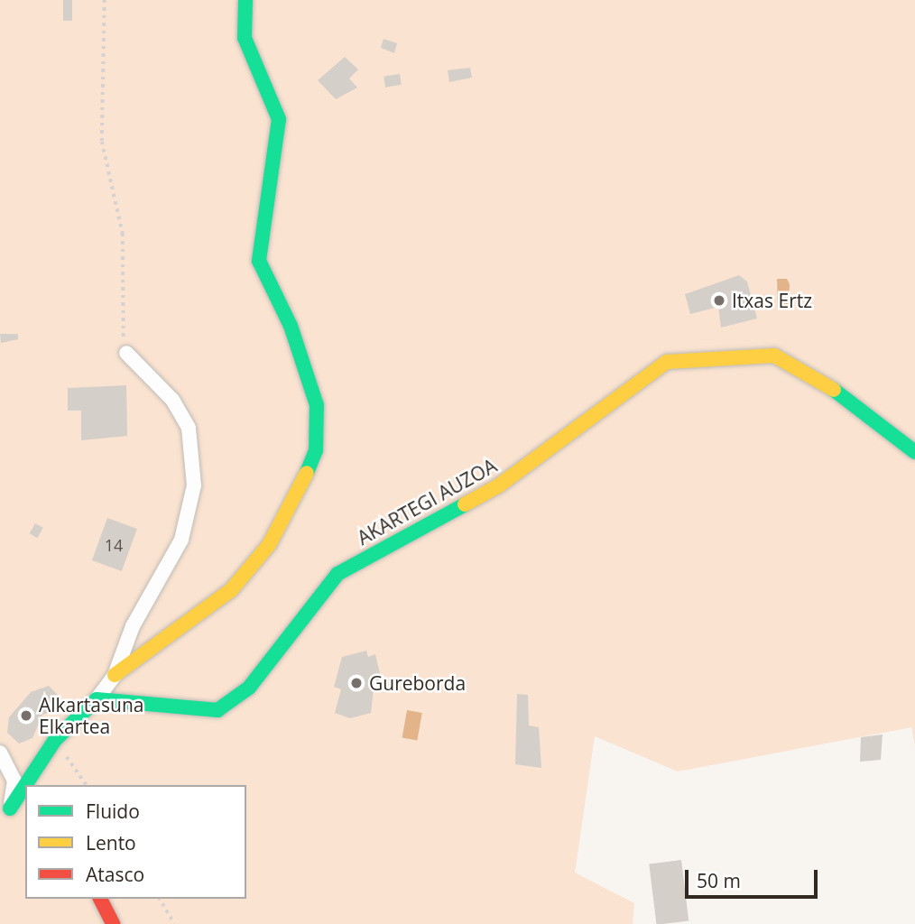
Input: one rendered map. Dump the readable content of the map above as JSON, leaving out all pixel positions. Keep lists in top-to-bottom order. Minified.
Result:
{"streets":{"street":["AKARTEGI AUZOA"]},"places":["Itxas Ertz","Gureborda","Alkartasuna Elkartea"],"house_numbers":["14"],"legend":["Fluido","Lento","Atasco"],"scale_bar":"50 m"}
